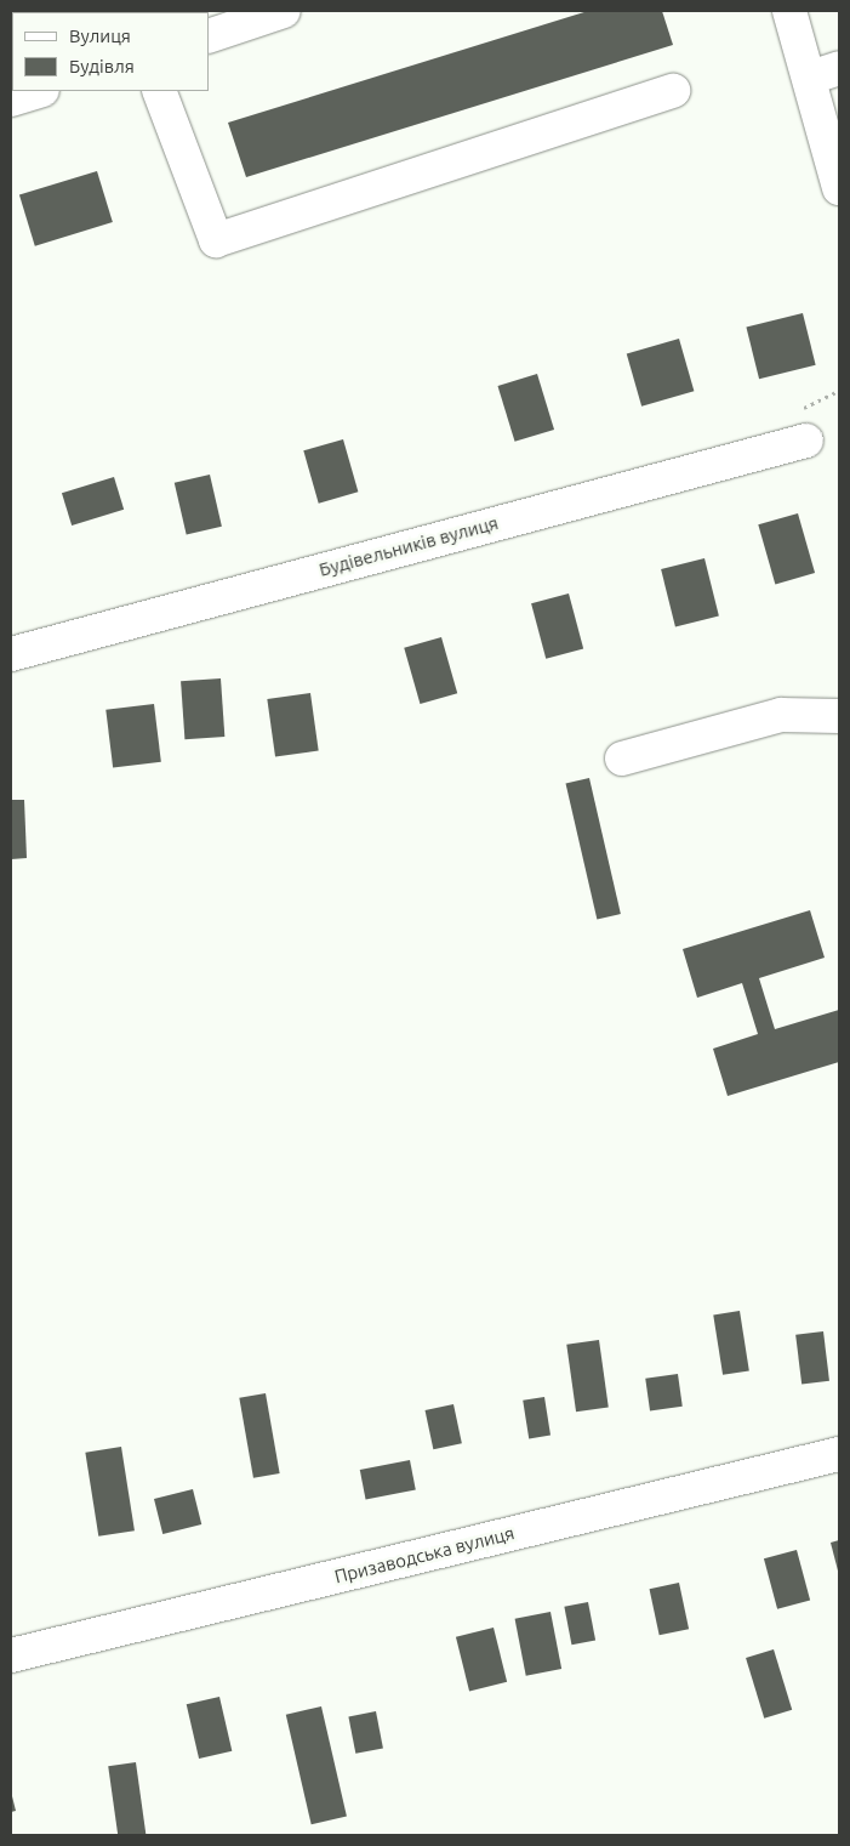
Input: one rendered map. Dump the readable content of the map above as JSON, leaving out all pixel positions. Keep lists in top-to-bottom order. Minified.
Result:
{"streets":{"street":["Будівельників вулиця","Призаводська вулиця"]},"legend":["Вулиця","Будівля"]}
